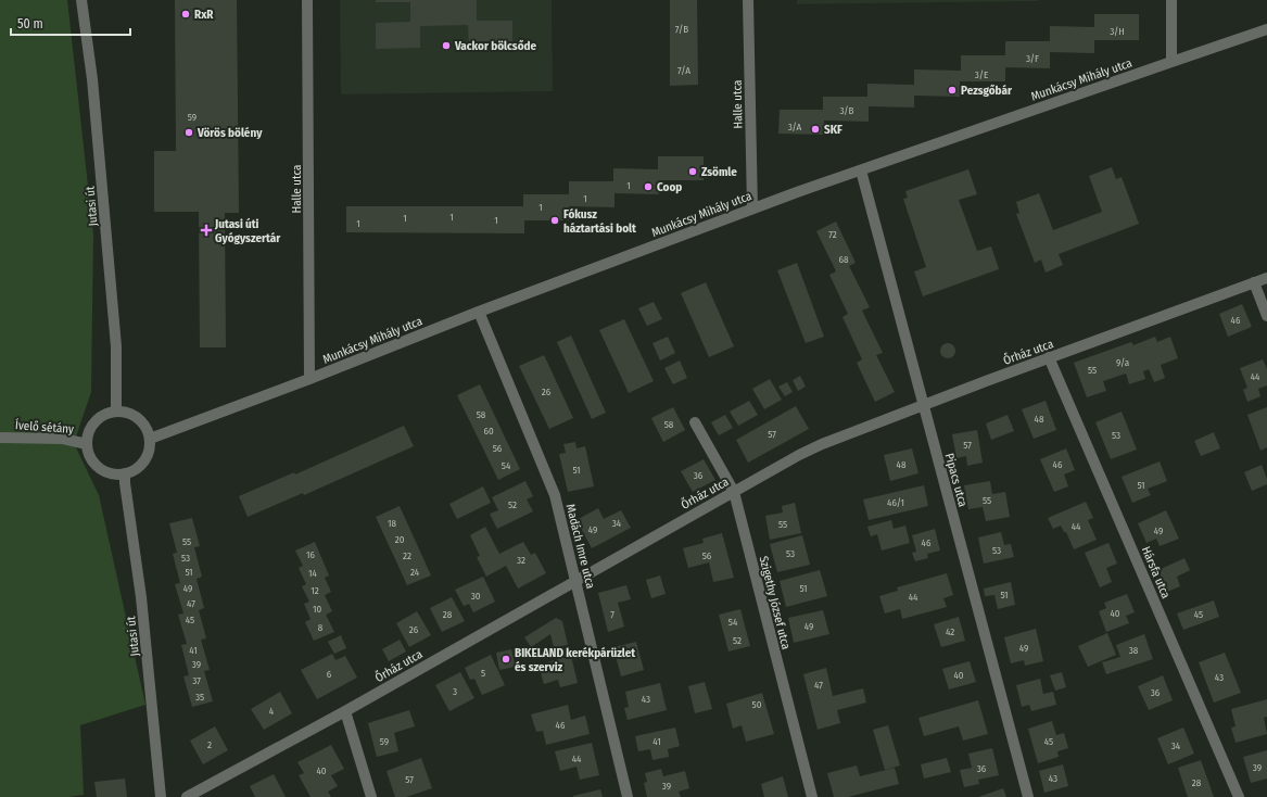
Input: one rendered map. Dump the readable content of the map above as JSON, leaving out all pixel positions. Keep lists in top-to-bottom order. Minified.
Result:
{"streets":{"street":["Munkácsy Mihály utca","Halle utca","Jutasi út","Őrház utca","Ívelő sétány","Pipacs utca","Madách Imre utca","Hársfa utca","Szigethy József utca"]},"crossings":[["Munkácsy Mihály utca","Halle utca"],["Munkácsy Mihály utca","Jutasi út"],["Munkácsy Mihály utca","Ívelő sétány"],["Munkácsy Mihály utca","Pipacs utca"],["Munkácsy Mihály utca","Madách Imre utca"],["Jutasi út","Ívelő sétány"],["Őrház utca","Pipacs utca"],["Őrház utca","Madách Imre utca"],["Őrház utca","Hársfa utca"],["Őrház utca","Szigethy József utca"]],"places":{"other":["RxR","Vackor bölcsőde","Pezsgőbár","SKF","Vörös bölény","Zsömle","Coop","Fókusz háztartási bolt","BIKELAND kerékpárüzlet és szerviz"],"health":["Jutasi úti Gyógyszertár"]},"house_numbers":["7/B","3/H","3/F","7/A","3/E","3/B","59","3/A","1","1","1","1","1","1","1","72","68","46","9/a","55","44","26","58","48","58","60","57","53","57","56","48","46","54","51","36","51","55","46/1","52","18","34","55","44","49","49","20","55","46","53","53","16","22","56","53","32","51","24","14","49","51","12","51","30","44","47","10","40","28","7","45","45","54","49","8","26","42","52","49","41","38","39","5","6","40","43","37","47","3","36","35","43","50","4","46","59","41","45","2","34","44","39","36","40","43","57","28","39"],"scale_bar":"50 m"}
